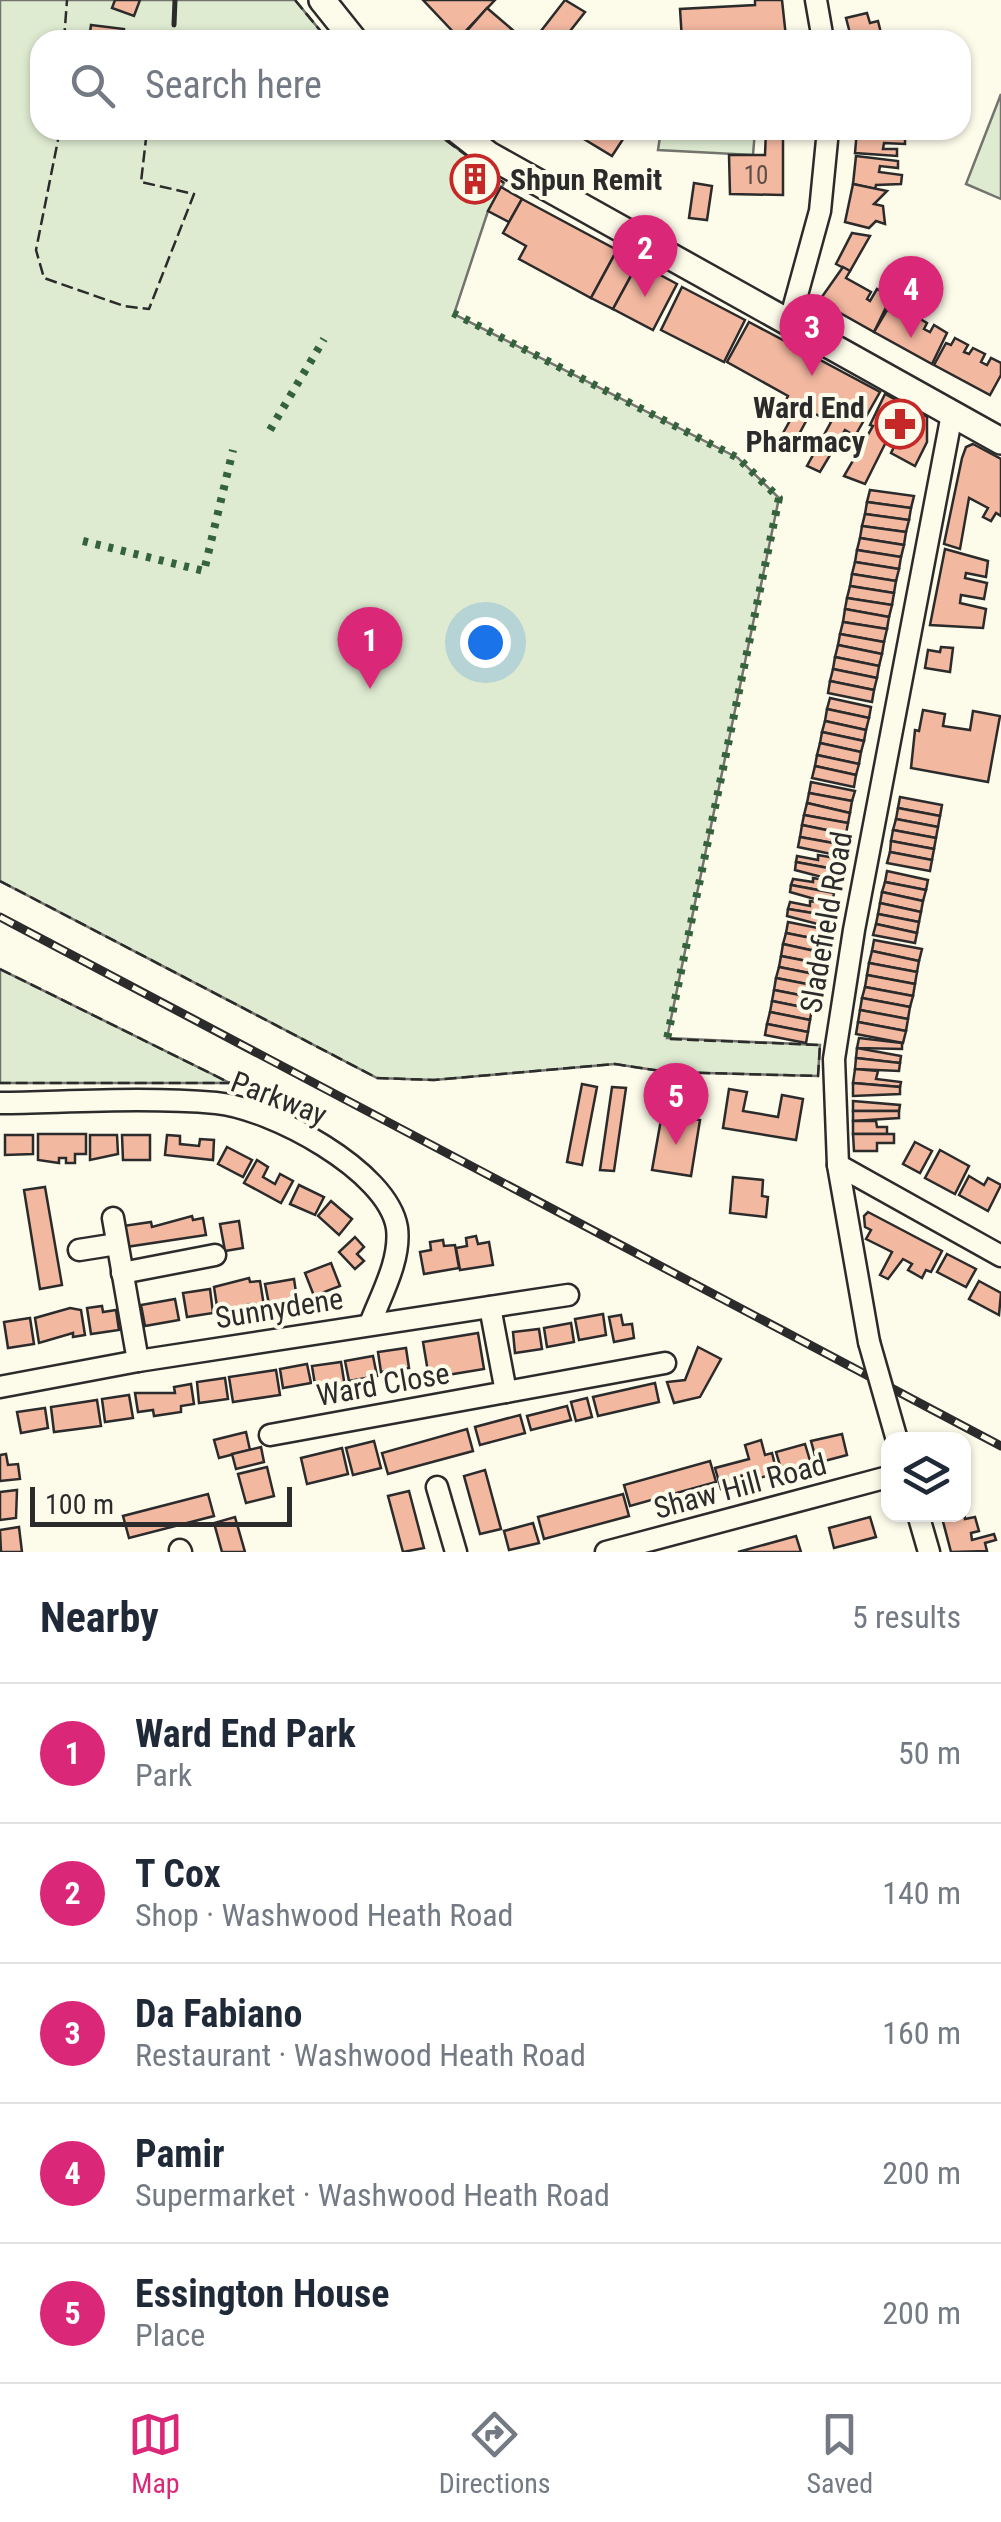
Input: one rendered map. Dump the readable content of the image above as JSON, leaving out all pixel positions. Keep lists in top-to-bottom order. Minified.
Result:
{"streets":{"street":["Sladefield Road","Parkway","Sunnydene","Ward Close","Shaw Hill Road"]},"crossings":[["Parkway","Sunnydene"]],"places":{"building":["Shpun Remit"],"pharmacy":["Ward End Pharmacy"]},"house_numbers":["10"],"scale_bar":"100 m","page":{"search":"Search here","pins":["2","4","3","1","5"],"scale":"100 m","heading":["Nearby","5 results"],"list":[{"mark":"1","name":"Ward End Park","note":"Park","value":"50 m"},{"mark":"2","name":"T Cox","note":"Shop · Washwood Heath Road","value":"140 m"},{"mark":"3","name":"Da Fabiano","note":"Restaurant · Washwood Heath Road","value":"160 m"},{"mark":"4","name":"Pamir","note":"Supermarket · Washwood Heath Road","value":"200 m"},{"mark":"5","name":"Essington House","note":"Place","value":"200 m"}],"nav":["Map","Directions","Saved"]}}
